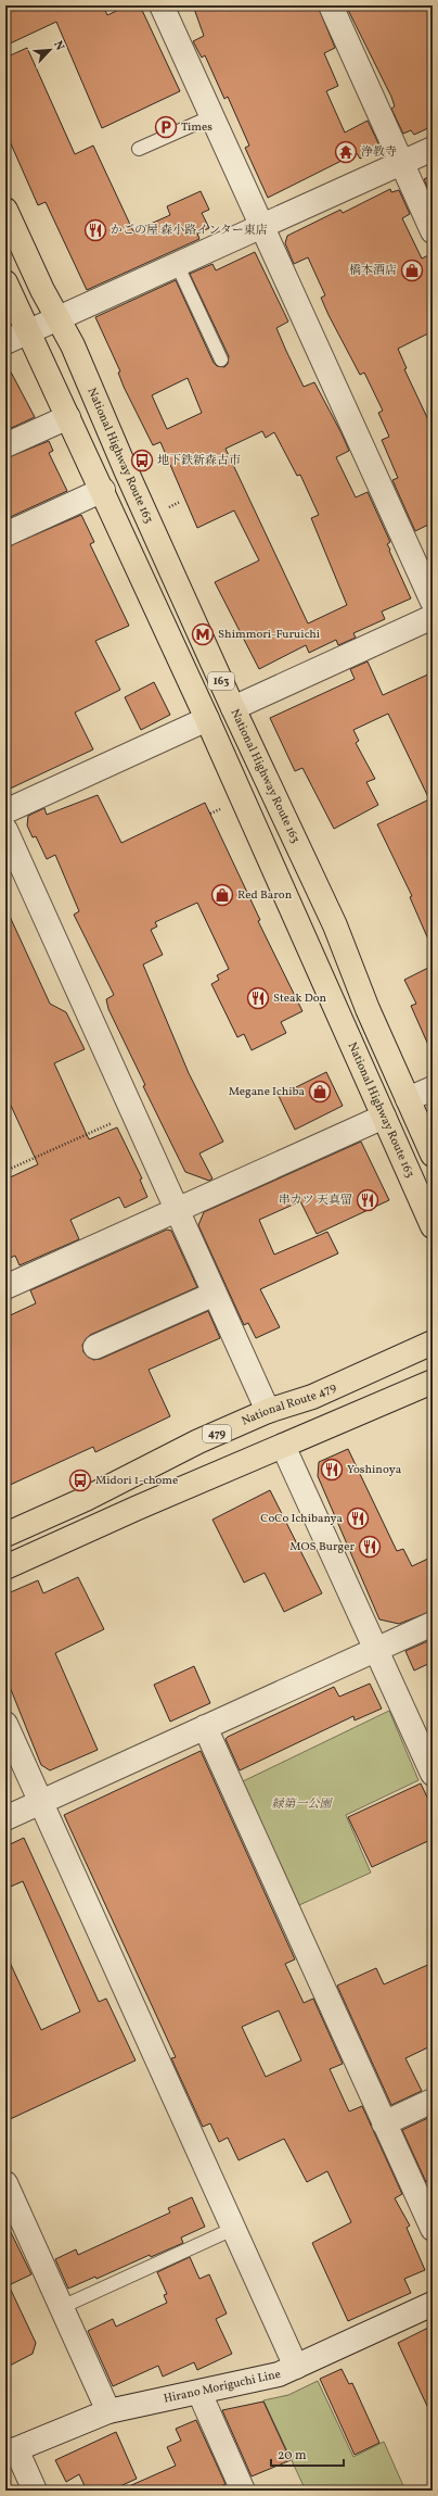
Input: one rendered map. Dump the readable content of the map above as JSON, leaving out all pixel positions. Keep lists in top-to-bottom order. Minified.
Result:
{"streets":{"highway":["National Highway Route 163","163","National Route 479","479"],"street":["Hirano Moriguchi Line"]},"parks":["緑第一公園"],"places":{"parking":["Times"],"temple":["浄教寺"],"restaurant":["かごの屋 森小路インター東店","Steak Don","串カツ 天真留","Yoshinoya","CoCo Ichibanya","MOS Burger"],"shop":["橋本酒店","Red Baron","Megane Ichiba"],"bus stop":["地下鉄新森古市","Midori 1-chome"],"metro station":["Shimmori-Furuichi"]},"scale_bar":"20 m","north":"top right"}
